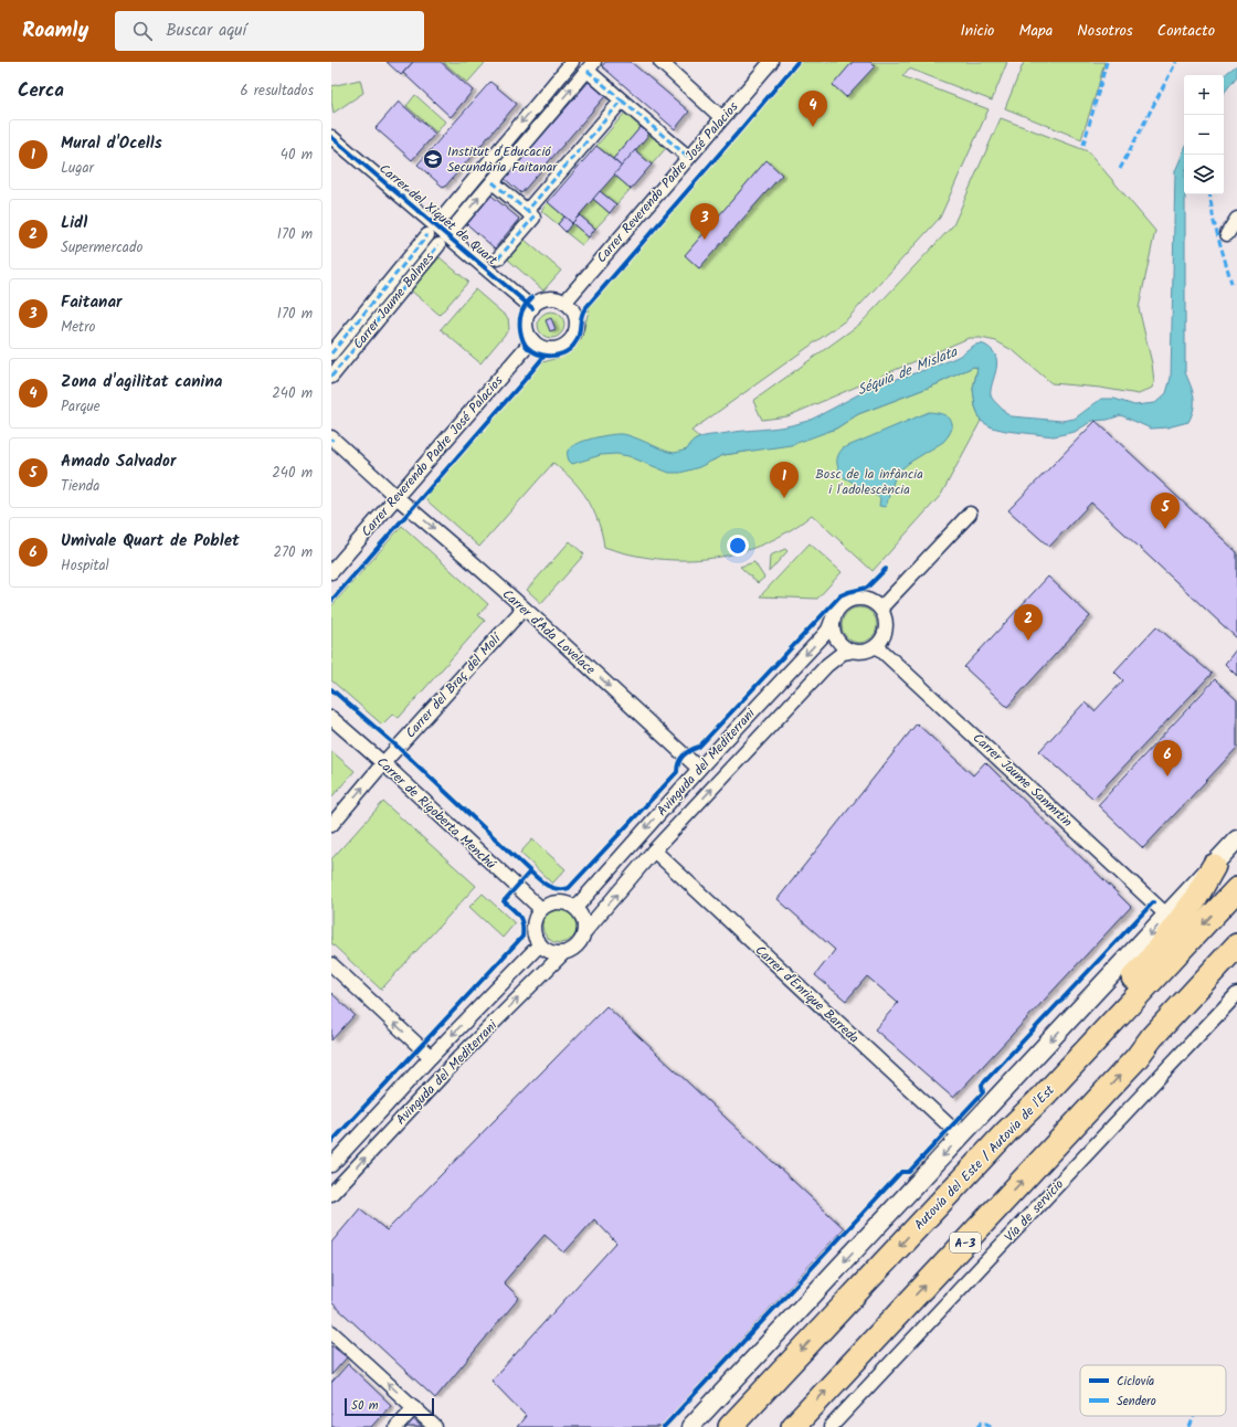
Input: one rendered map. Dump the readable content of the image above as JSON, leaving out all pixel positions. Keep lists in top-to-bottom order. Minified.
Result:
{"streets":{"highway":["Autovía del Este / Autovia de l'Est","A-3"],"street":["Carrer Reverendo Padre José Palacios","Carrer del Xiquet de Quart","Carrer Jaume Balmes","Carrer d'Ada Lovelace","Carrer del Braç del Molí","Avinguda del Mediterrani","Carrer Jaume Sanmrtin","Carrer de Rigoberta Menchú","Carrer d'Enrique Barreda","Vía de servicio"]},"crossings":[["Carrer Reverendo Padre José Palacios","Carrer del Xiquet de Quart"],["Carrer Reverendo Padre José Palacios","Carrer d'Ada Lovelace"],["Carrer del Xiquet de Quart","Carrer Jaume Balmes"],["Carrer d'Ada Lovelace","Carrer del Braç del Molí"],["Carrer d'Ada Lovelace","Avinguda del Mediterrani"],["Carrer del Braç del Molí","Carrer de Rigoberta Menchú"],["Avinguda del Mediterrani","Carrer Jaume Sanmrtin"],["Avinguda del Mediterrani","Carrer de Rigoberta Menchú"],["Avinguda del Mediterrani","Carrer d'Enrique Barreda"]],"one_way":["Carrer d'Ada Lovelace"],"water":["Séquia de Mislata"],"parks":["Bosc de la infància i l'adolescència"],"places":{"school or university":["Institut d'Educació Secundària Faitanar"]},"legend":["Ciclovía","Sendero"],"scale_bar":"50 m","page":{"header":"Roamly","search":"Buscar aquí","nav":["Inicio","Mapa","Nosotros","Contacto"],"heading":["Cerca","6 resultados"],"map_buttons":["+","−"],"pins":["4","3","1","5","2","6"],"list":[{"mark":"1","name":"Mural d'Ocells","note":"Lugar","value":"40 m"},{"mark":"2","name":"Lidl","note":"Supermercado","value":"170 m"},{"mark":"3","name":"Faitanar","note":"Metro","value":"170 m"},{"mark":"4","name":"Zona d'agilitat canina","note":"Parque","value":"240 m"},{"mark":"5","name":"Amado Salvador","note":"Tienda","value":"240 m"},{"mark":"6","name":"Umivale Quart de Poblet","note":"Hospital","value":"270 m"}],"scale":"50 m"}}
